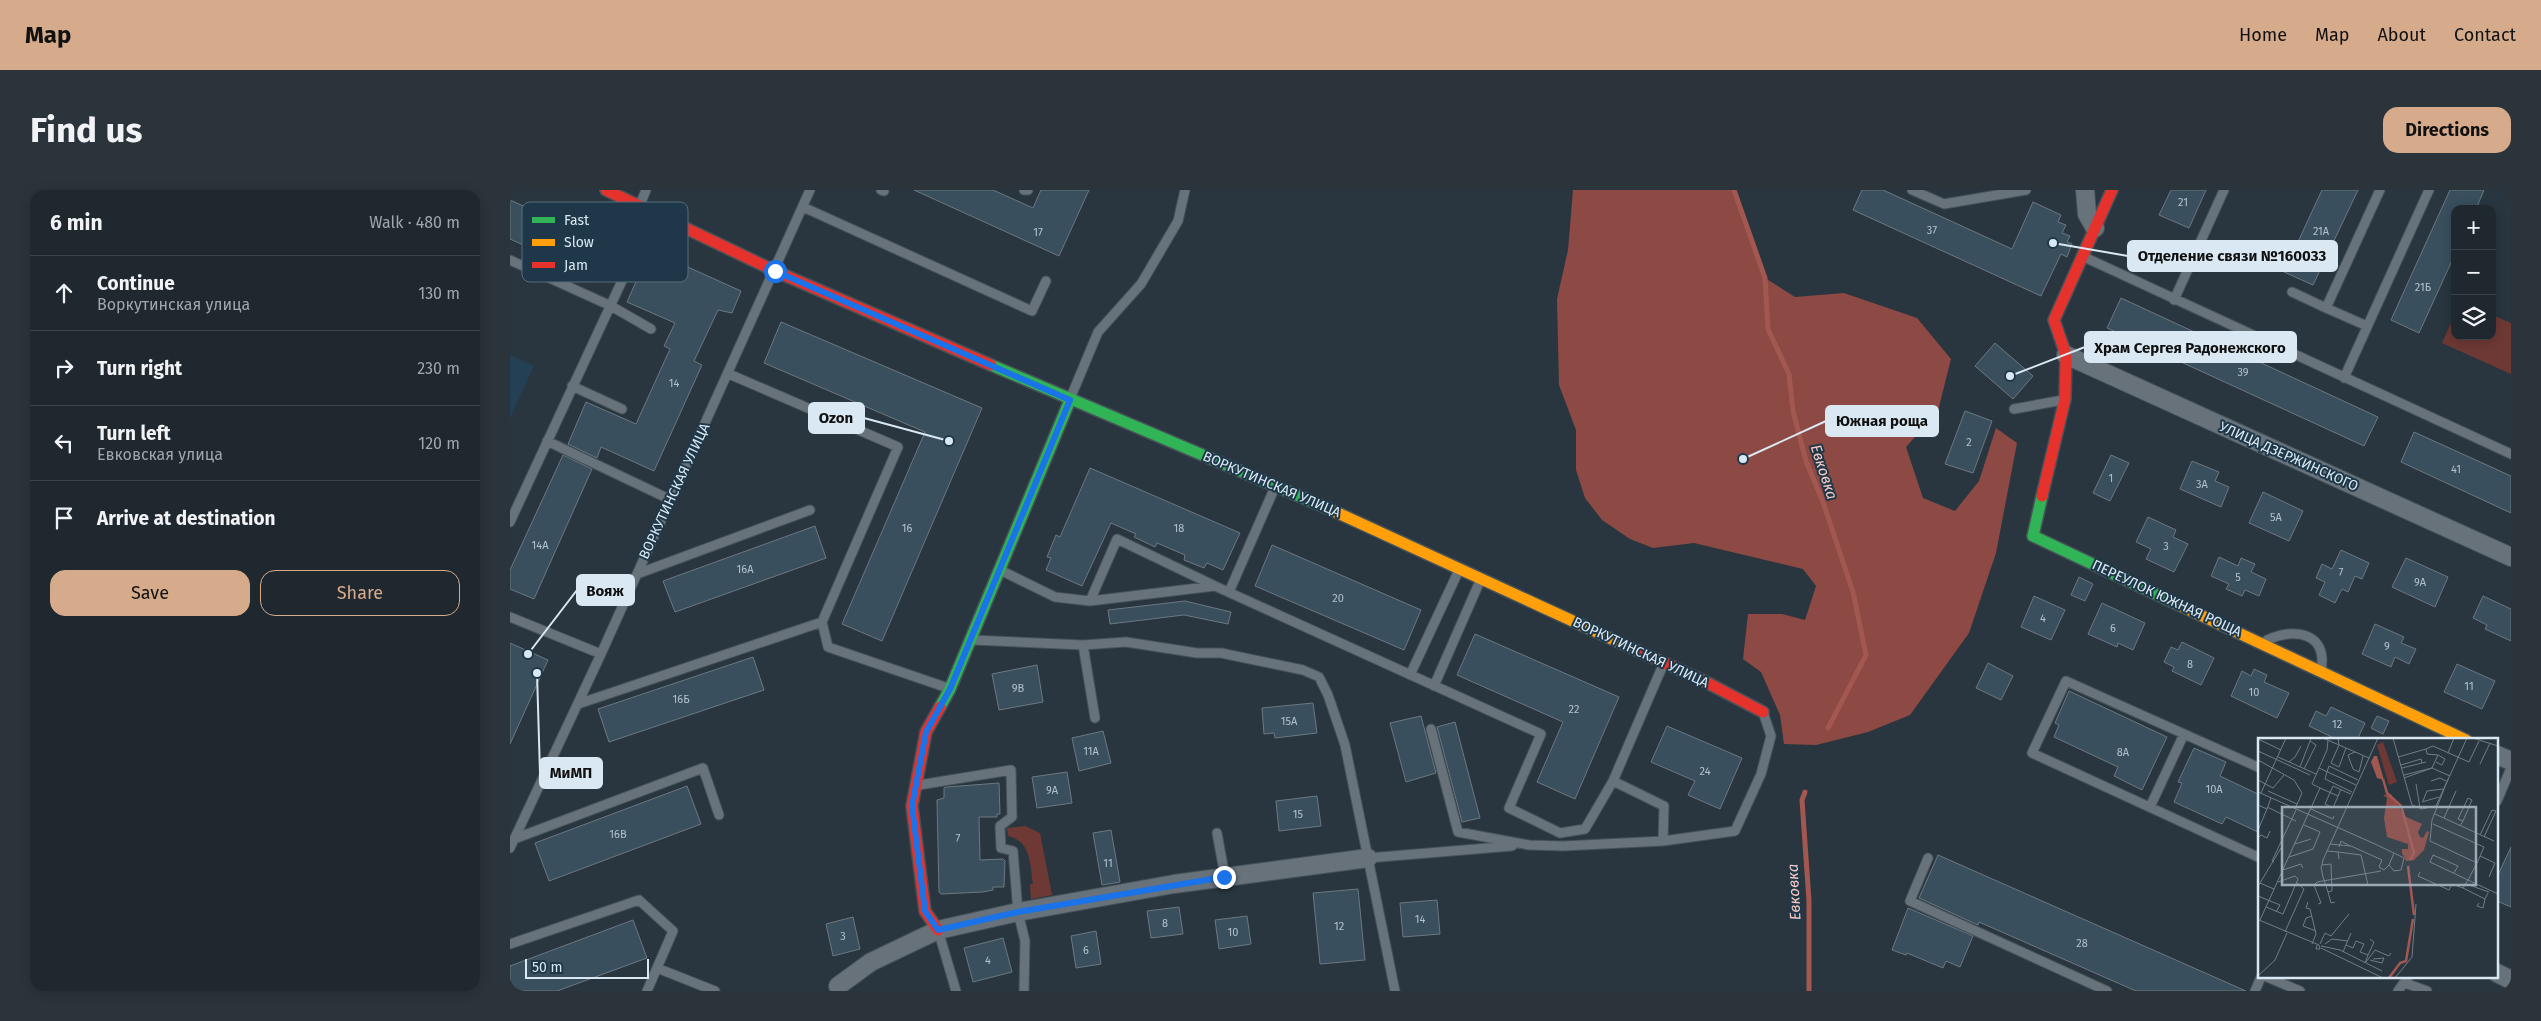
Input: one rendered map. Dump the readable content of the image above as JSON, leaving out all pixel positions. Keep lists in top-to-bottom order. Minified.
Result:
{"streets":{"street":["УЛИЦА ДЗЕРЖИНСКОГО","ВОРКУТИНСКАЯ УЛИЦА","ПЕРЕУЛОК ЮЖНАЯ РОЩА"]},"crossings":[["УЛИЦА ДЗЕРЖИНСКОГО","ПЕРЕУЛОК ЮЖНАЯ РОЩА"]],"water":["Евковка"],"places":["Отделение связи №160033","Храм Сергея Радонежского","Ozon","Южная роща","Вояж","МиМП"],"house_numbers":["21","37","21А","17","21Б","39","14","2","41","1","3А","5А","16","18","14А","3","16А","7","5","9А","20","4","6","9","8","11","9В","10","16Б","22","15А","12","11А","8А","24","10А","9А","15","16В","7","11","14","8","12","10","3","28","6","4"],"legend":["Fast","Slow","Jam"],"scale_bar":"50 m","page":{"header":"Map","nav":["Home","Map","About","Contact"],"buttons":["Directions",["Save","Share"]],"title":"Find us","heading":["6 min","Walk · 480 m"],"map_buttons":["+","−"],"list":[["Continue","Воркутинская улица","130 m"],["Turn right","230 m"],["Turn left","Евковская улица","120 m"],"Arrive at destination"],"scale":"50 m"}}
